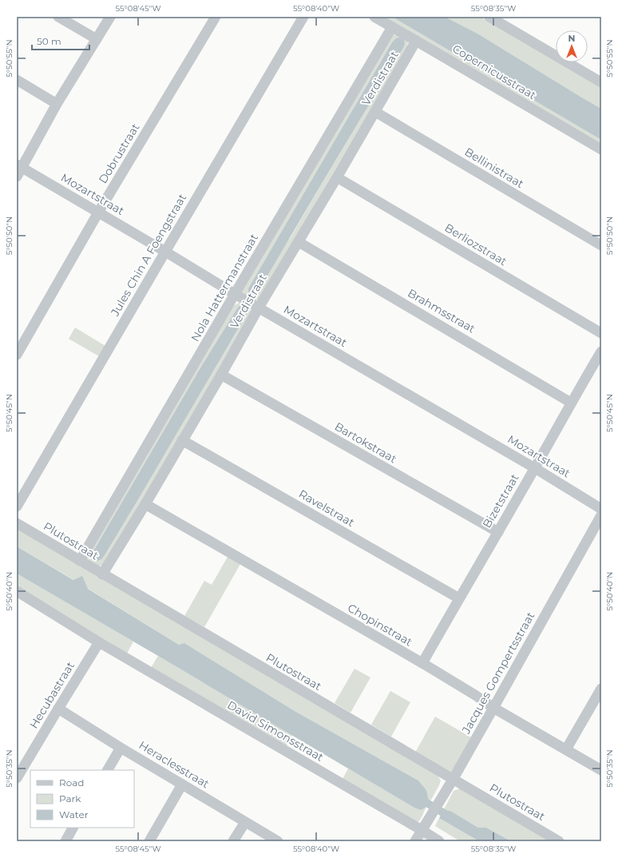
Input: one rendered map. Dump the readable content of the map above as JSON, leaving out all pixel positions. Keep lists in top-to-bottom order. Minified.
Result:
{"streets":{"street":["Copernicusstraat","Verdistraat","Dobrustraat","Bellinistraat","Mozartstraat","Berliozstraat","Jules Chin A Foengstraat","Nola Hattermanstraat","Brahmsstraat","Bartokstraat","Bizetstraat","Ravelstraat","Plutostraat","Chopinstraat","Jacques Gompertsstraat","Hecubastraat","David Simonsstraat","Heraclesstraat"]},"crossings":[["Copernicusstraat","Verdistraat"],["Copernicusstraat","Nola Hattermanstraat"],["Verdistraat","Bellinistraat"],["Verdistraat","Mozartstraat"],["Verdistraat","Berliozstraat"],["Verdistraat","Brahmsstraat"],["Verdistraat","Bartokstraat"],["Verdistraat","Ravelstraat"],["Verdistraat","Plutostraat"],["Verdistraat","Chopinstraat"],["Dobrustraat","Mozartstraat"],["Mozartstraat","Jules Chin A Foengstraat"],["Mozartstraat","Nola Hattermanstraat"],["Mozartstraat","Bizetstraat"],["Nola Hattermanstraat","Plutostraat"],["Brahmsstraat","Bizetstraat"],["Bartokstraat","Bizetstraat"],["Bizetstraat","Ravelstraat"],["Bizetstraat","Chopinstraat"],["Plutostraat","Jacques Gompertsstraat"],["Chopinstraat","Jacques Gompertsstraat"],["Jacques Gompertsstraat","David Simonsstraat"],["Hecubastraat","David Simonsstraat"],["Hecubastraat","Heraclesstraat"]],"legend":["Road","Park","Water"],"scale_bar":"50 m","north":"top","coordinates":["55°08'45\"W","55°08'40\"W","55°08'35\"W","5°50'55\"N","5°50'50\"N","5°50'45\"N","5°50'40\"N","5°50'35\"N"]}
